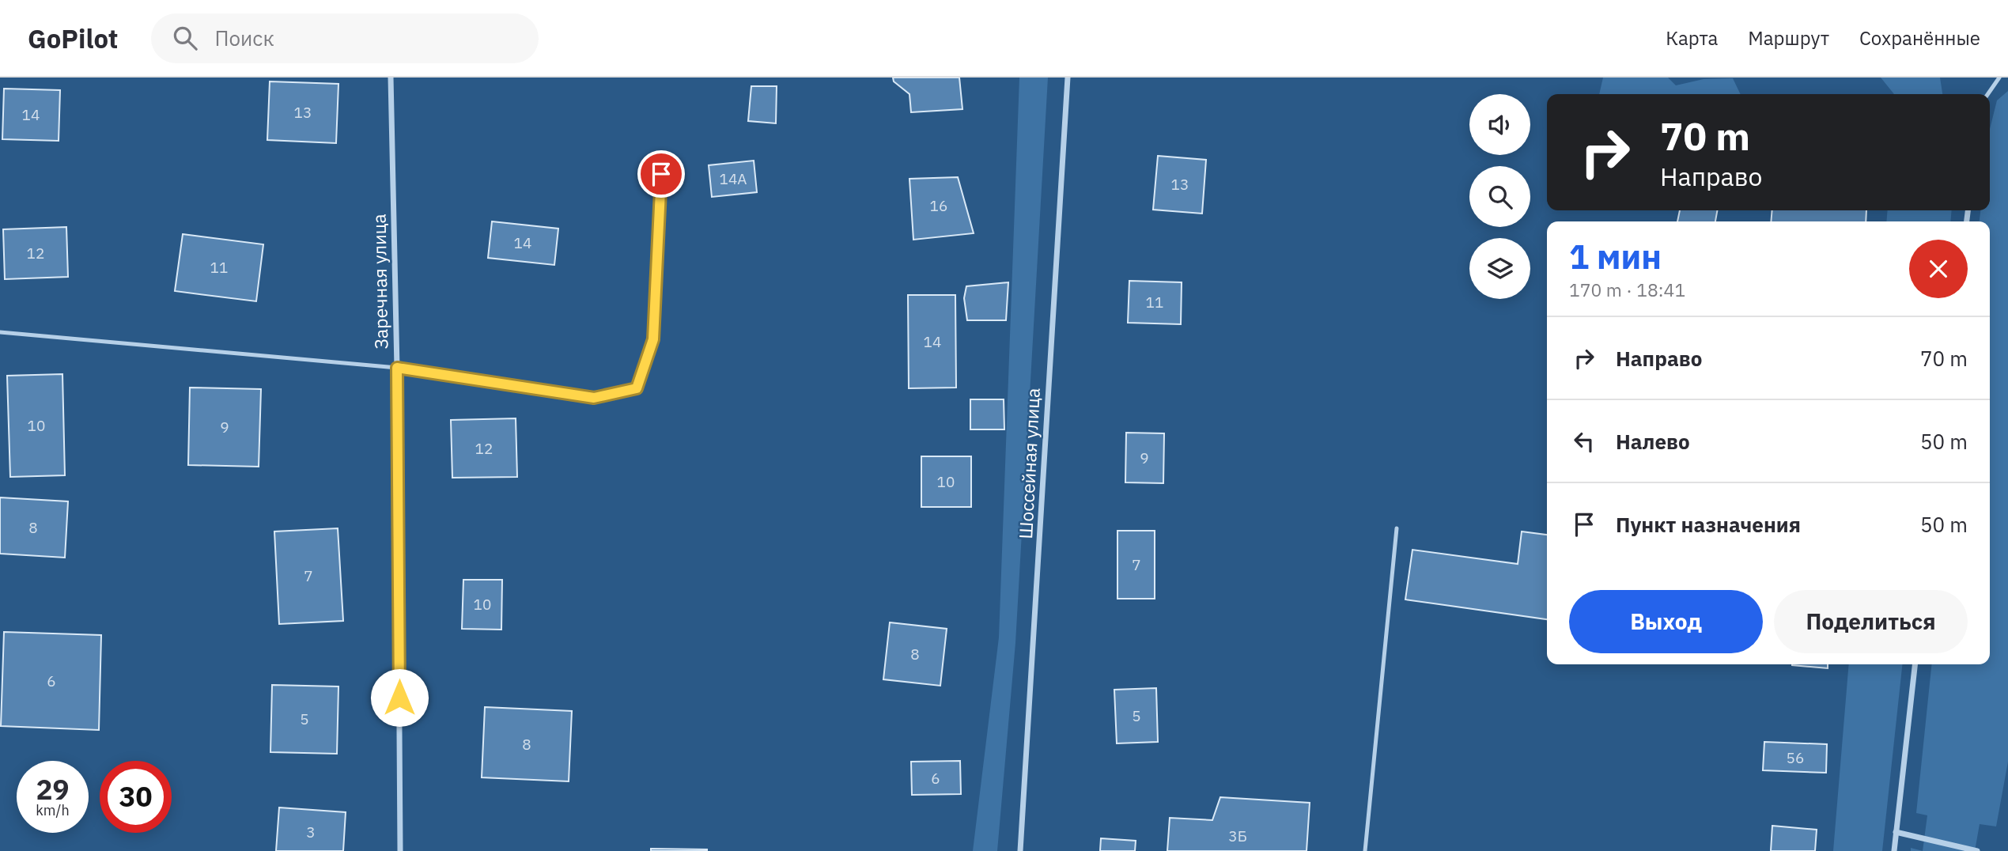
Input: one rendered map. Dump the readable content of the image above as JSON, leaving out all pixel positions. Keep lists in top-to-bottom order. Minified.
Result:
{"streets":{"street":["Заречная улица","Шоссейная улица"]},"house_numbers":["13","14","14А","13","16","14","12","11","11","14","10","9","12","9","10","8","7","7","10","8","6","5","5","8","56","6","3","3Б"],"page":{"header":"GoPilot","search":"Поиск","nav":["Карта","Маршрут","Сохранённые"],"turn":["70 m","Направо"],"heading":["1 мин","170 m · 18:41"],"list":[{"name":"Направо","value":"70 m"},{"name":"Налево","value":"50 m"},{"name":"Пункт назначения","value":"50 m"}],"buttons":["Выход","Поделиться"],"speed":"29 km/h","limit":"30"}}
